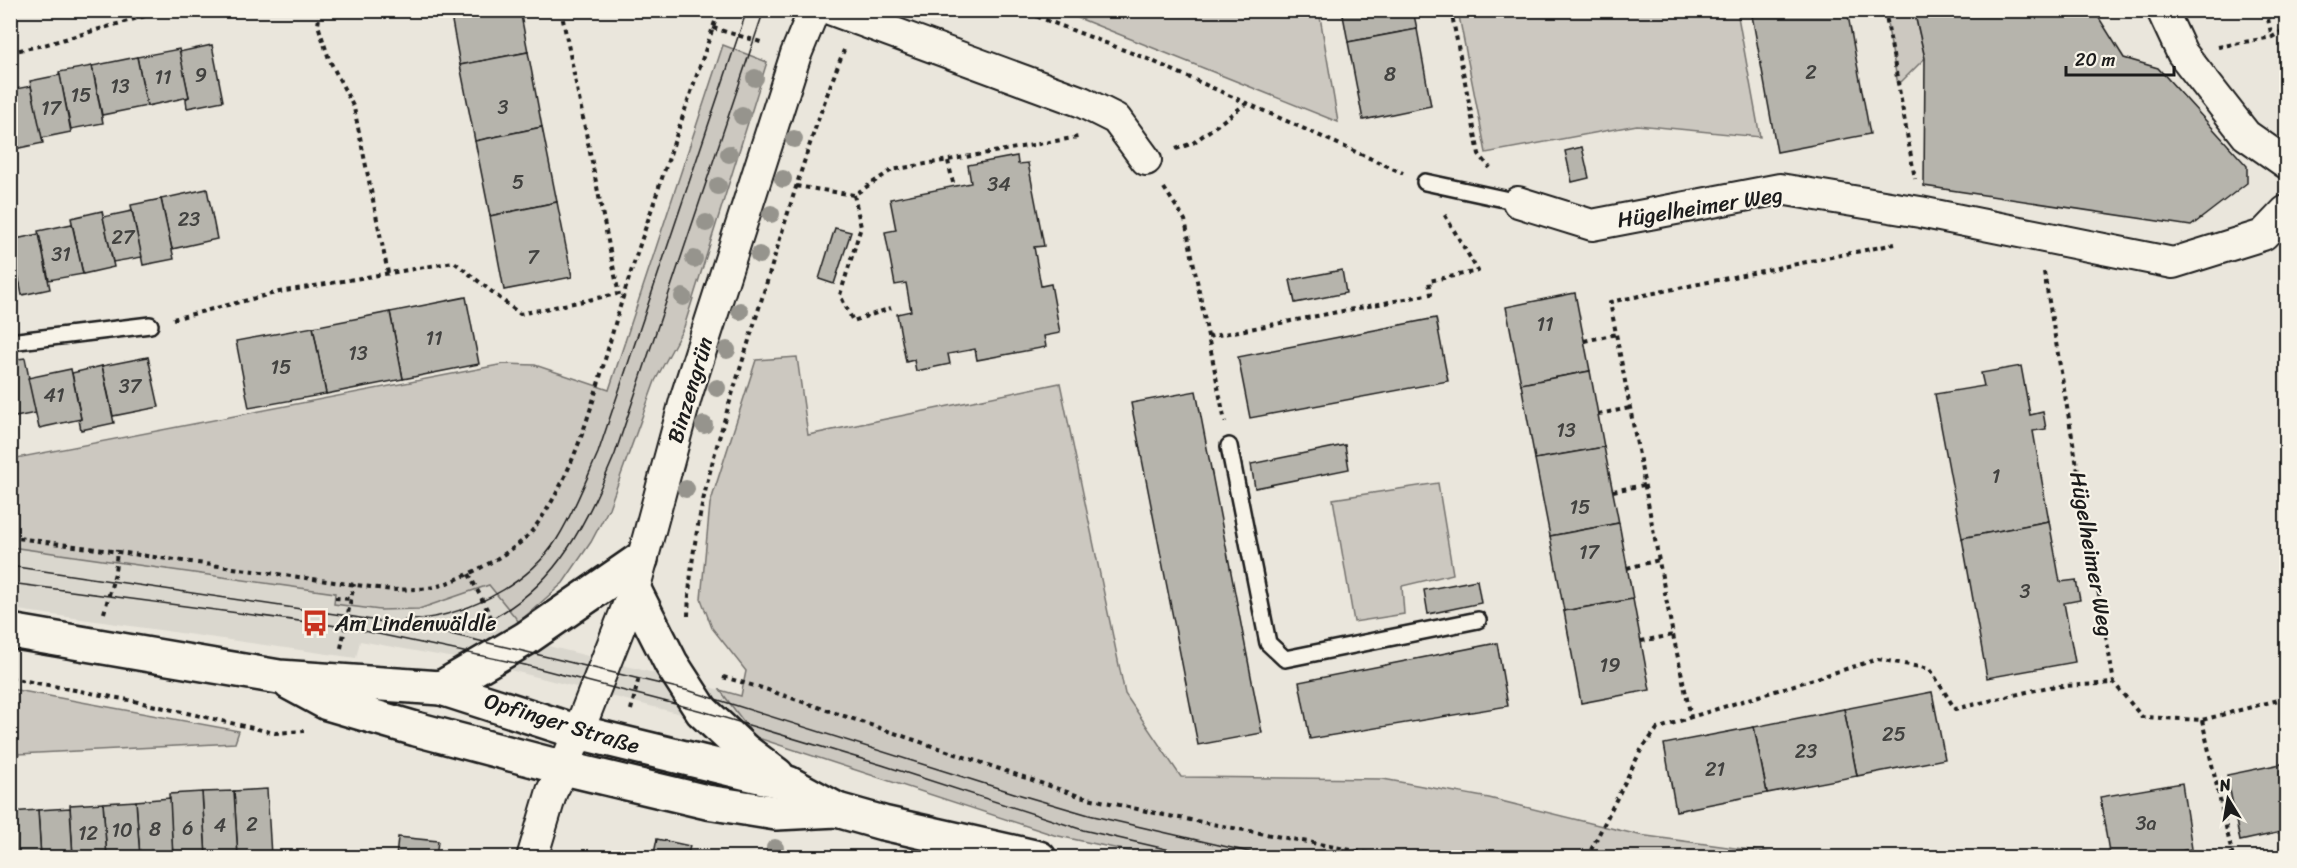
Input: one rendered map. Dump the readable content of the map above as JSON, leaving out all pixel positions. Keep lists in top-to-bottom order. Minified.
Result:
{"streets":{"street":["Hügelheimer Weg","Binzengrün","Opfinger Straße"]},"crossings":[["Binzengrün","Opfinger Straße"]],"places":{"bus stop":["Am Lindenwäldle"]},"house_numbers":["2","8","9","11","13","15","3","17","5","34","23","27","31","7","11","11","13","15","37","41","13","1","15","17","3","19","25","23","21","3a","2","4","6","8","10","12"],"scale_bar":"20 m","north":"top"}
